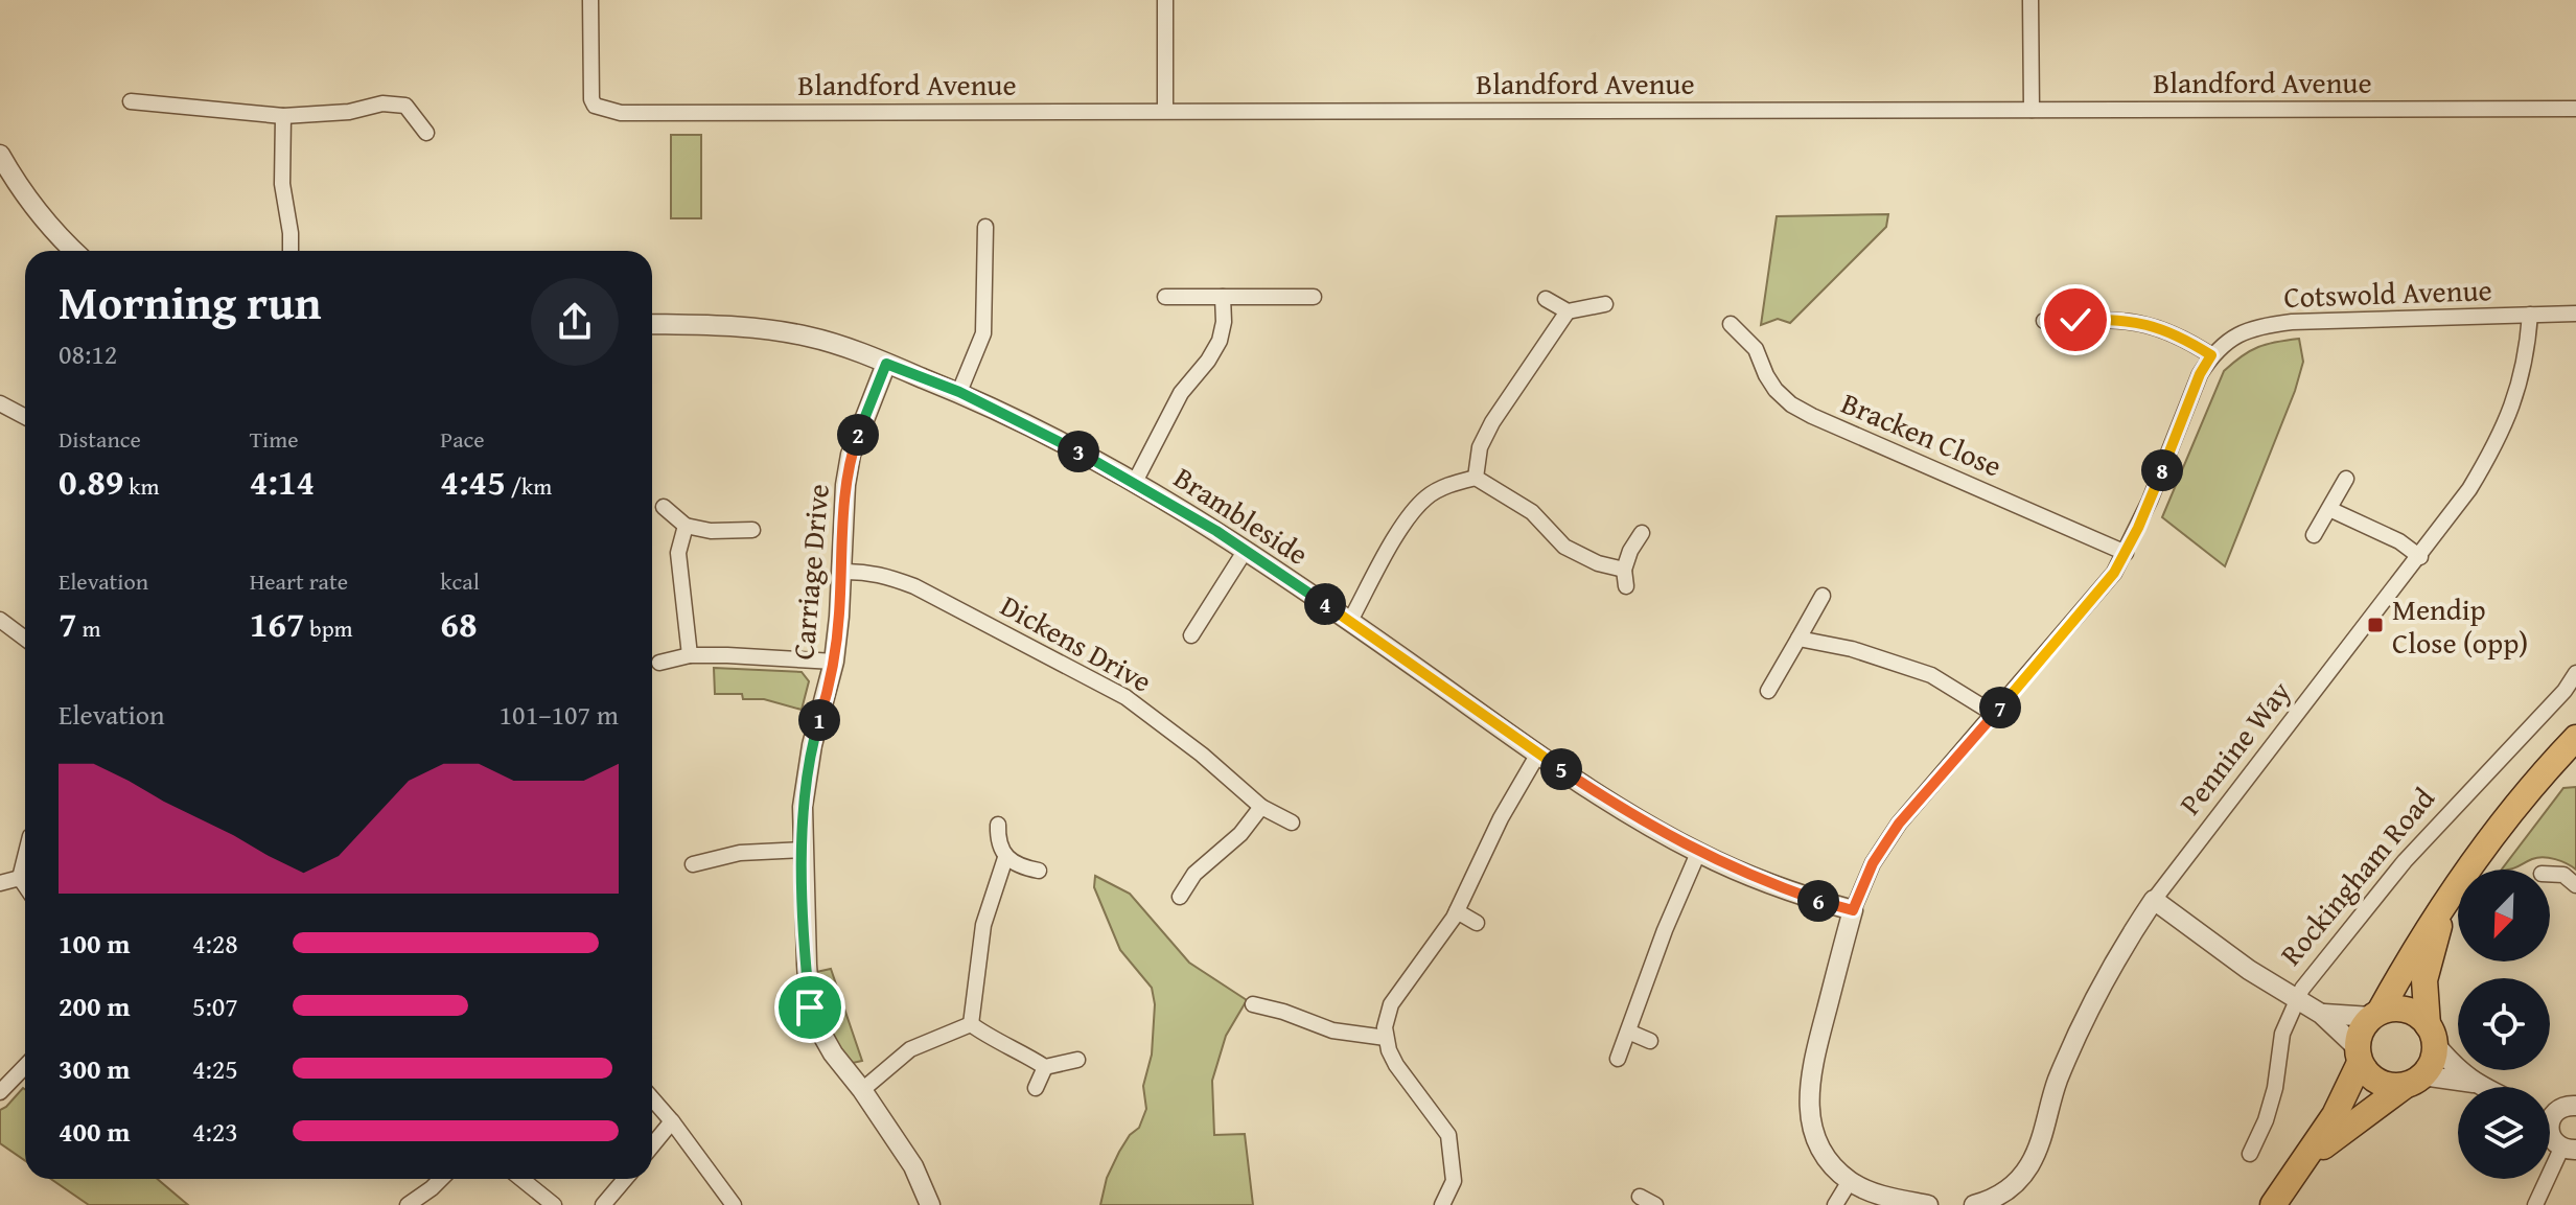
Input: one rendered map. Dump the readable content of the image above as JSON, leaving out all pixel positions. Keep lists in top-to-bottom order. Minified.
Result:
{"streets":{"street":["Blandford Avenue","Cotswold Avenue","Bracken Close","Brambleside","Carriage Drive","Dickens Drive","Pennine Way","Rockingham Road"]},"crossings":[["Cotswold Avenue","Pennine Way"],["Brambleside","Carriage Drive"],["Carriage Drive","Dickens Drive"]],"places":{"transit":["Mendip Close (opp)"]},"north":"bottom left","page":{"heading":["Morning run","08:12"],"stats":[["Distance","0.89 km"],["Time","4:14"],["Pace","4:45 /km"],["Elevation","7 m"],["Heart rate","167 bpm"],["kcal","68"]],"pins":["2","3","8","4","7","1","5","6"],"chart":["Elevation","101–107 m"],"list":[{"name":"100 m","note":"4:28"},{"name":"200 m","note":"5:07"},{"name":"300 m","note":"4:25"},{"name":"400 m","note":"4:23"}]}}
